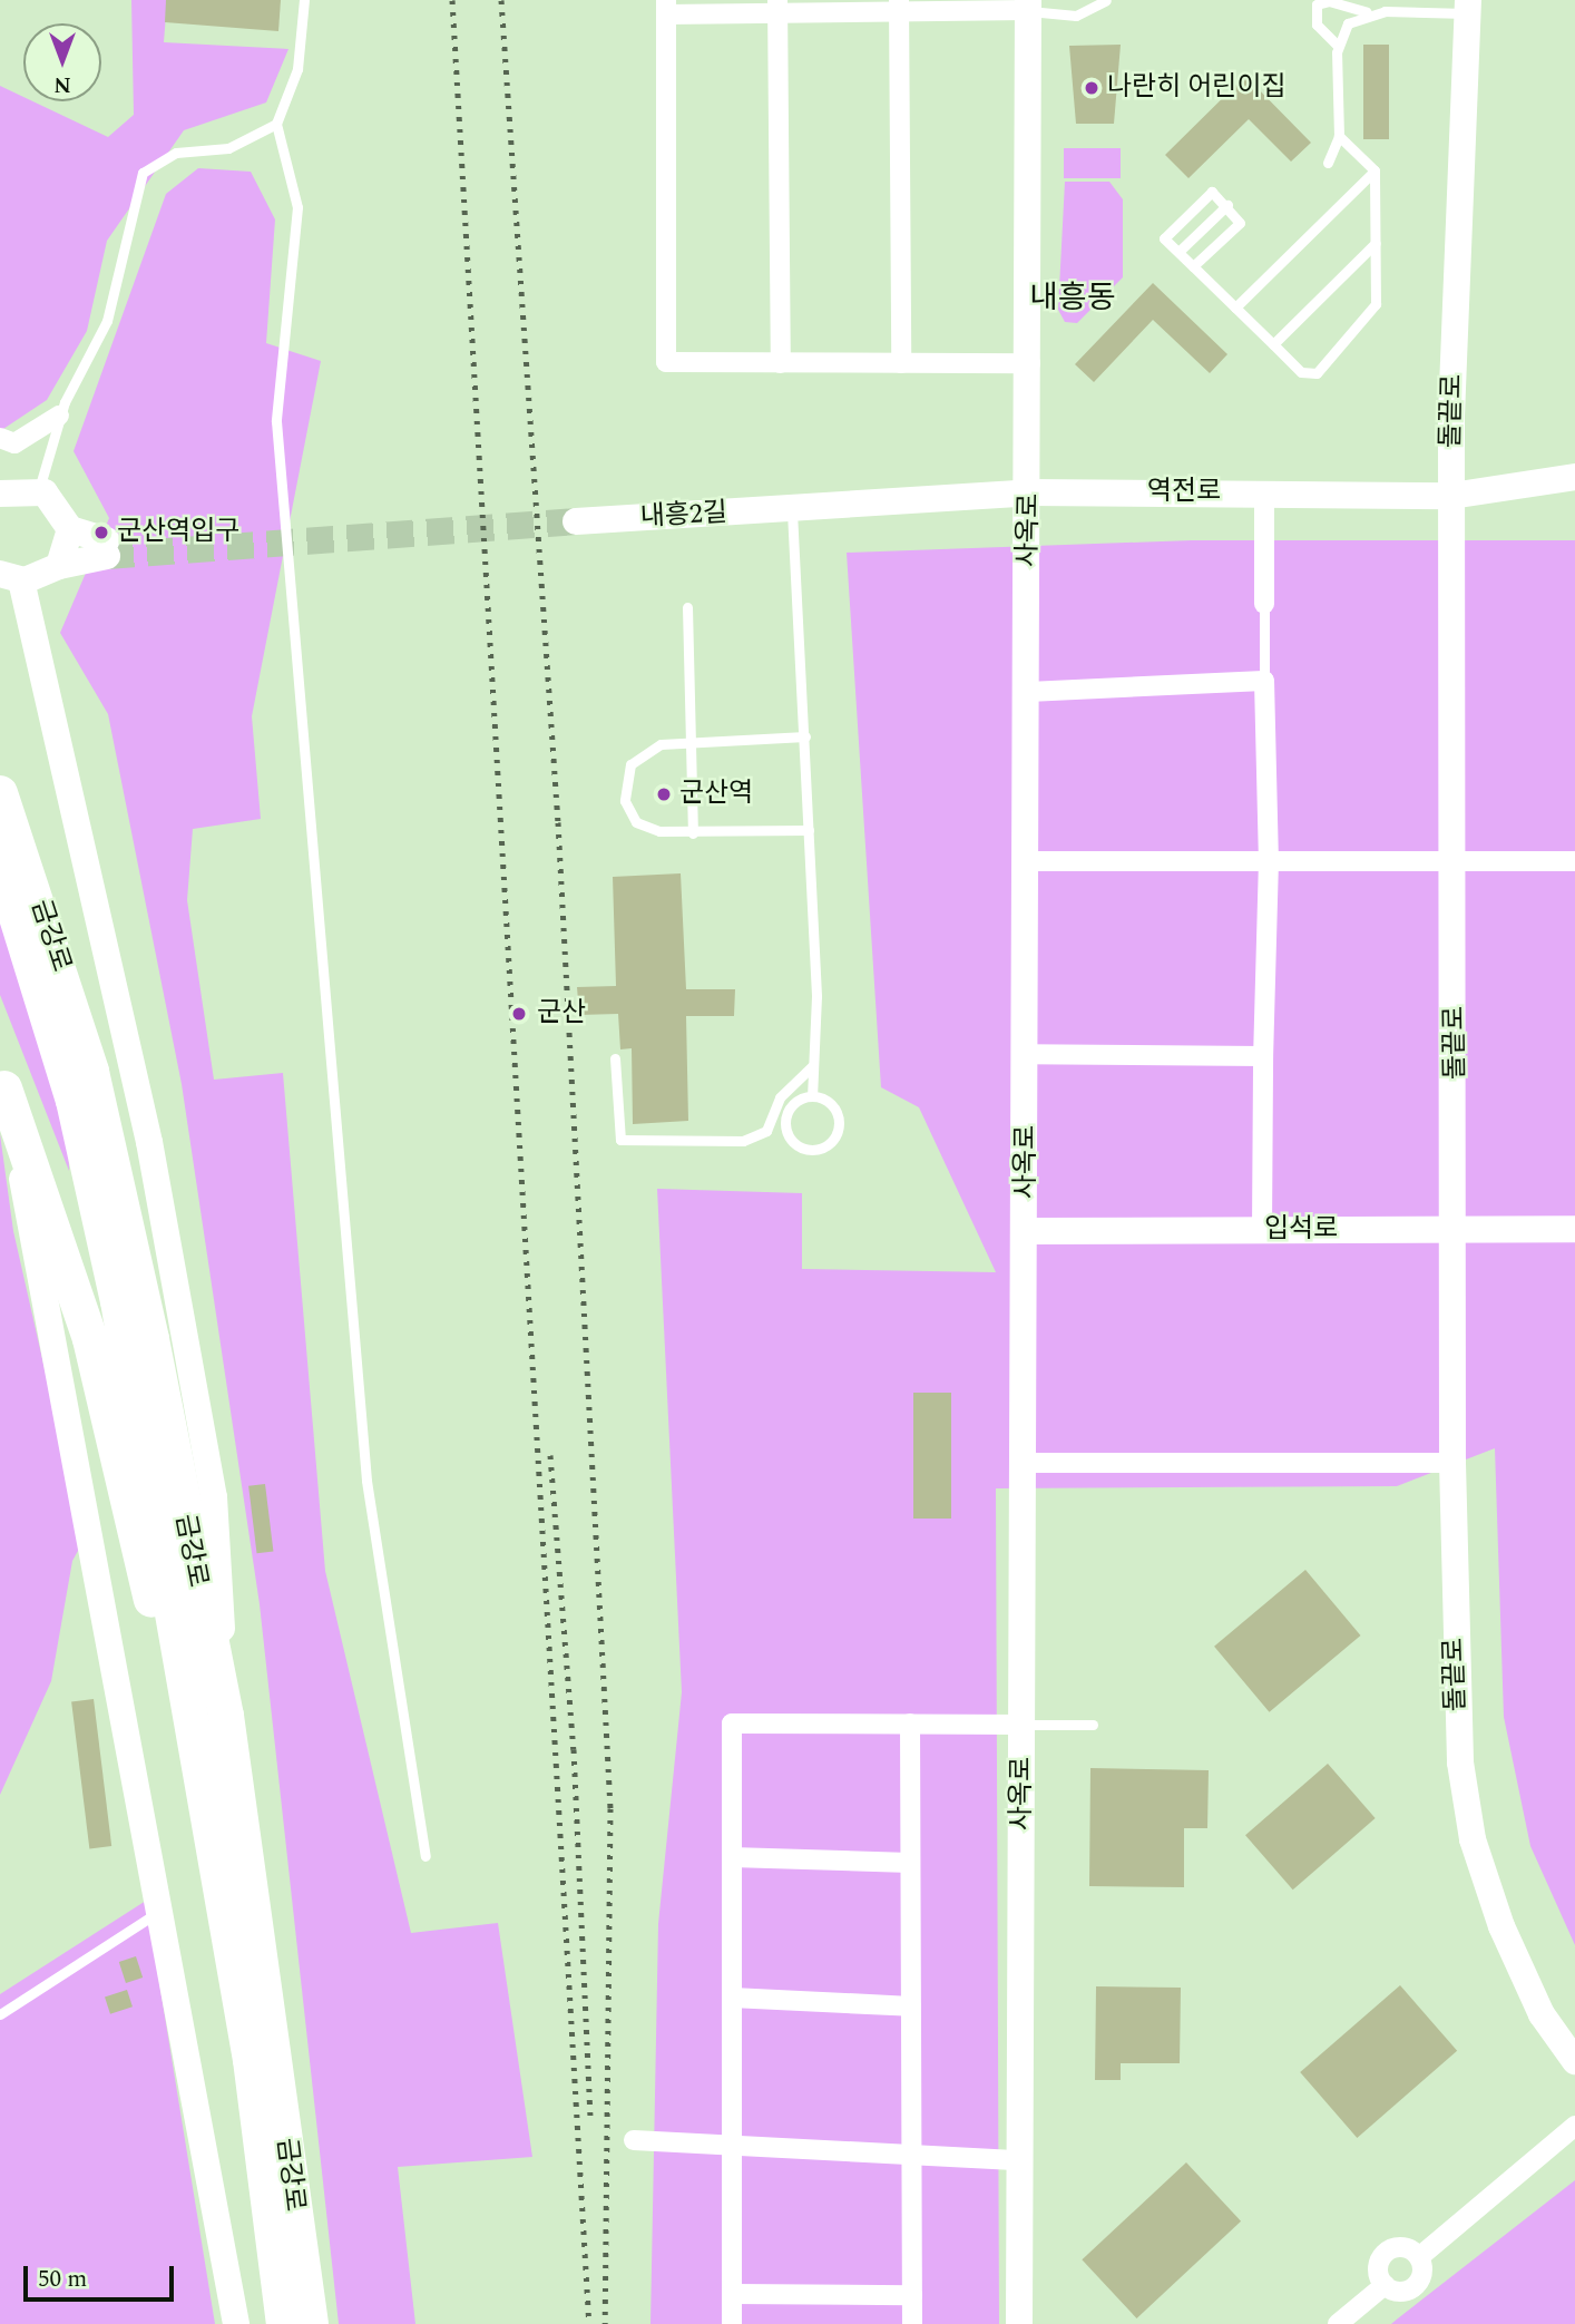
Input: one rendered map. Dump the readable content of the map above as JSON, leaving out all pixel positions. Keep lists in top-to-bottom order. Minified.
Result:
{"streets":{"highway":["금강로"],"street":["돌끝로","역전로","내흥2길","사옥로","입석로"]},"crossings":[["돌끝로","역전로"],["돌끝로","입석로"],["역전로","내흥2길"],["역전로","사옥로"],["사옥로","입석로"]],"districts":["내흥동"],"places":["나란히 어린이집","군산역입구","군산역","군산"],"scale_bar":"50 m","north":"bottom"}
